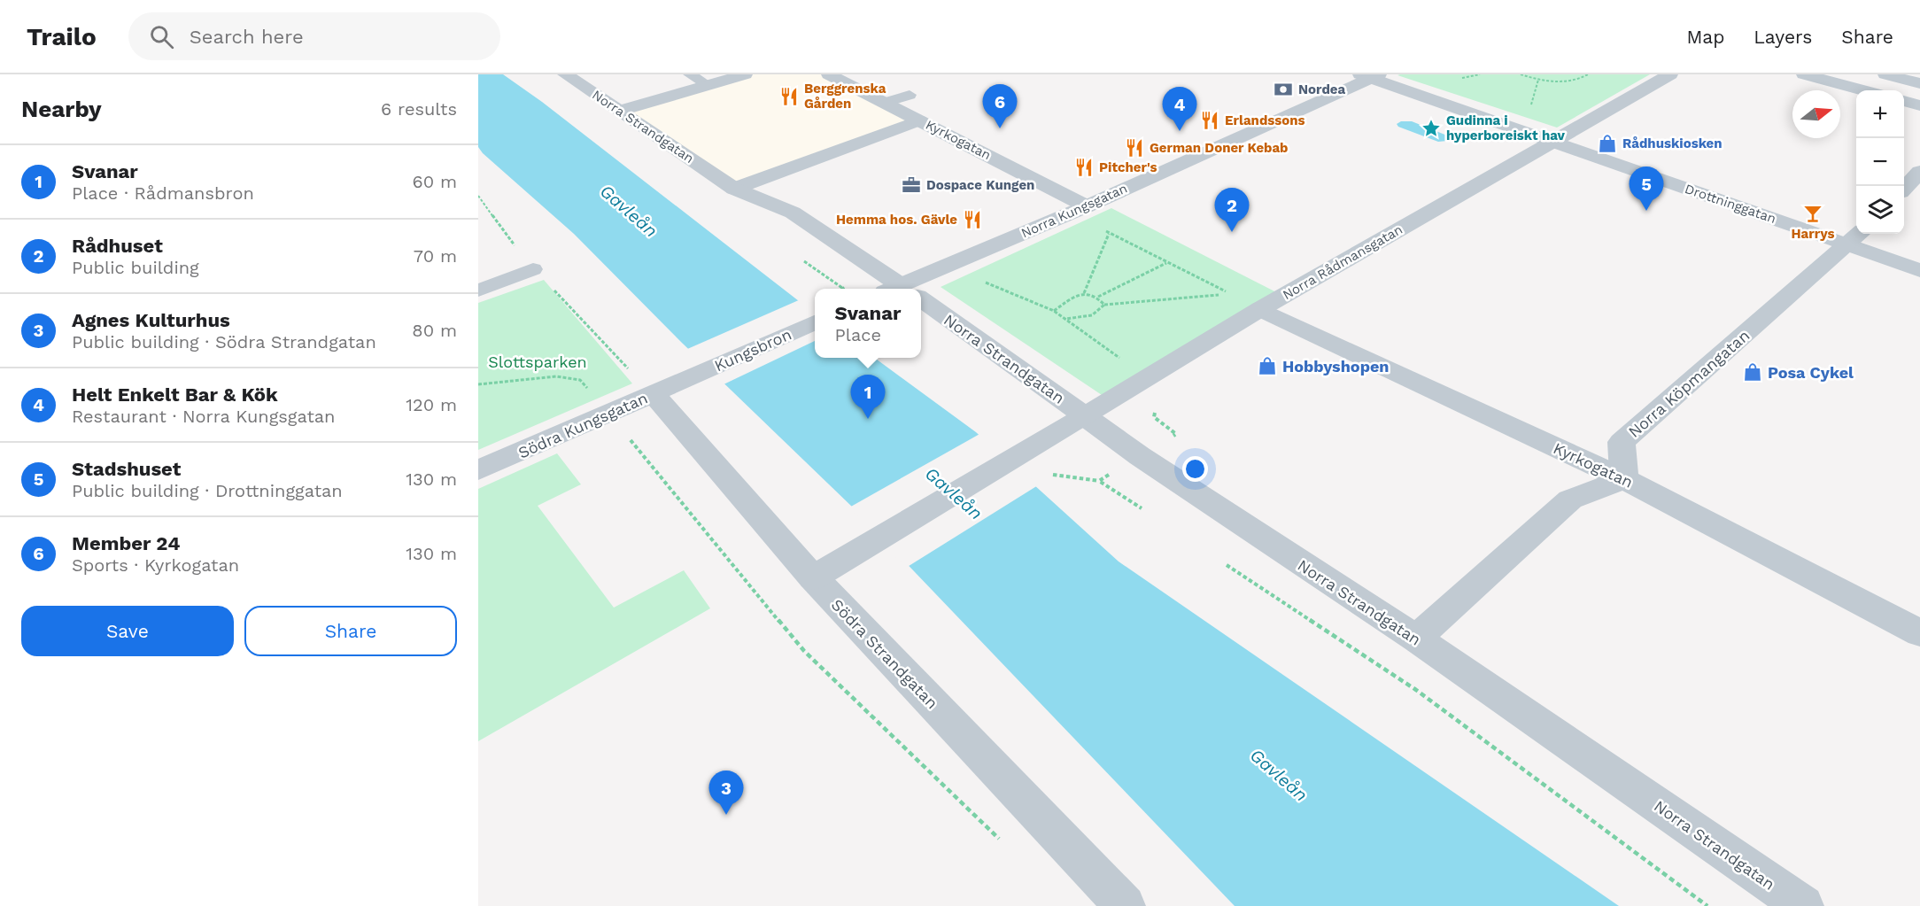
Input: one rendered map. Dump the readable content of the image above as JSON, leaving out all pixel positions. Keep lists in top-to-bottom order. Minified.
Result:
{"streets":{"street":["Norra Strandgatan","Kyrkogatan","Drottninggatan","Norra Kungsgatan","Norra Rådmansgatan","Kungsbron","Norra Köpmangatan","Södra Kungsgatan","Södra Strandgatan"]},"crossings":[["Norra Strandgatan","Norra Rådmansgatan"],["Kyrkogatan","Norra Kungsgatan"],["Kyrkogatan","Norra Rådmansgatan"],["Kyrkogatan","Norra Köpmangatan"],["Drottninggatan","Norra Kungsgatan"],["Drottninggatan","Norra Rådmansgatan"],["Drottninggatan","Norra Köpmangatan"],["Norra Rådmansgatan","Södra Strandgatan"],["Kungsbron","Södra Kungsgatan"],["Södra Kungsgatan","Södra Strandgatan"]],"water":["Gavleån"],"parks":["Slottsparken"],"places":{"bank":["Nordea"],"restaurant":["Berggrenska Gården","Erlandssons","German Doner Kebab","Pitcher's","Hemma hos. Gävle"],"place":["Gudinna i hyperboreiskt hav"],"shop":["Rådhuskiosken","Hobbyshopen","Posa Cykel"],"office":["Dospace Kungen"],"bar":["Harrys"]},"north":"right","page":{"header":"Trailo","search":"Search here","nav":["Map","Layers","Share"],"heading":["Nearby","6 results"],"pins":["6","4","5","2","1","3"],"map_buttons":["+","−"],"list":[{"mark":"1","name":"Svanar","note":"Place · Rådmansbron","value":"60 m"},{"mark":"2","name":"Rådhuset","note":"Public building","value":"70 m"},{"mark":"3","name":"Agnes Kulturhus","note":"Public building · Södra Strandgatan","value":"80 m"},{"mark":"4","name":"Helt Enkelt Bar & Kök","note":"Restaurant · Norra Kungsgatan","value":"120 m"},{"mark":"5","name":"Stadshuset","note":"Public building · Drottninggatan","value":"130 m"},{"mark":"6","name":"Member 24","note":"Sports · Kyrkogatan","value":"130 m"}],"popup":["Svanar","Place"],"buttons":["Save","Share"]}}
